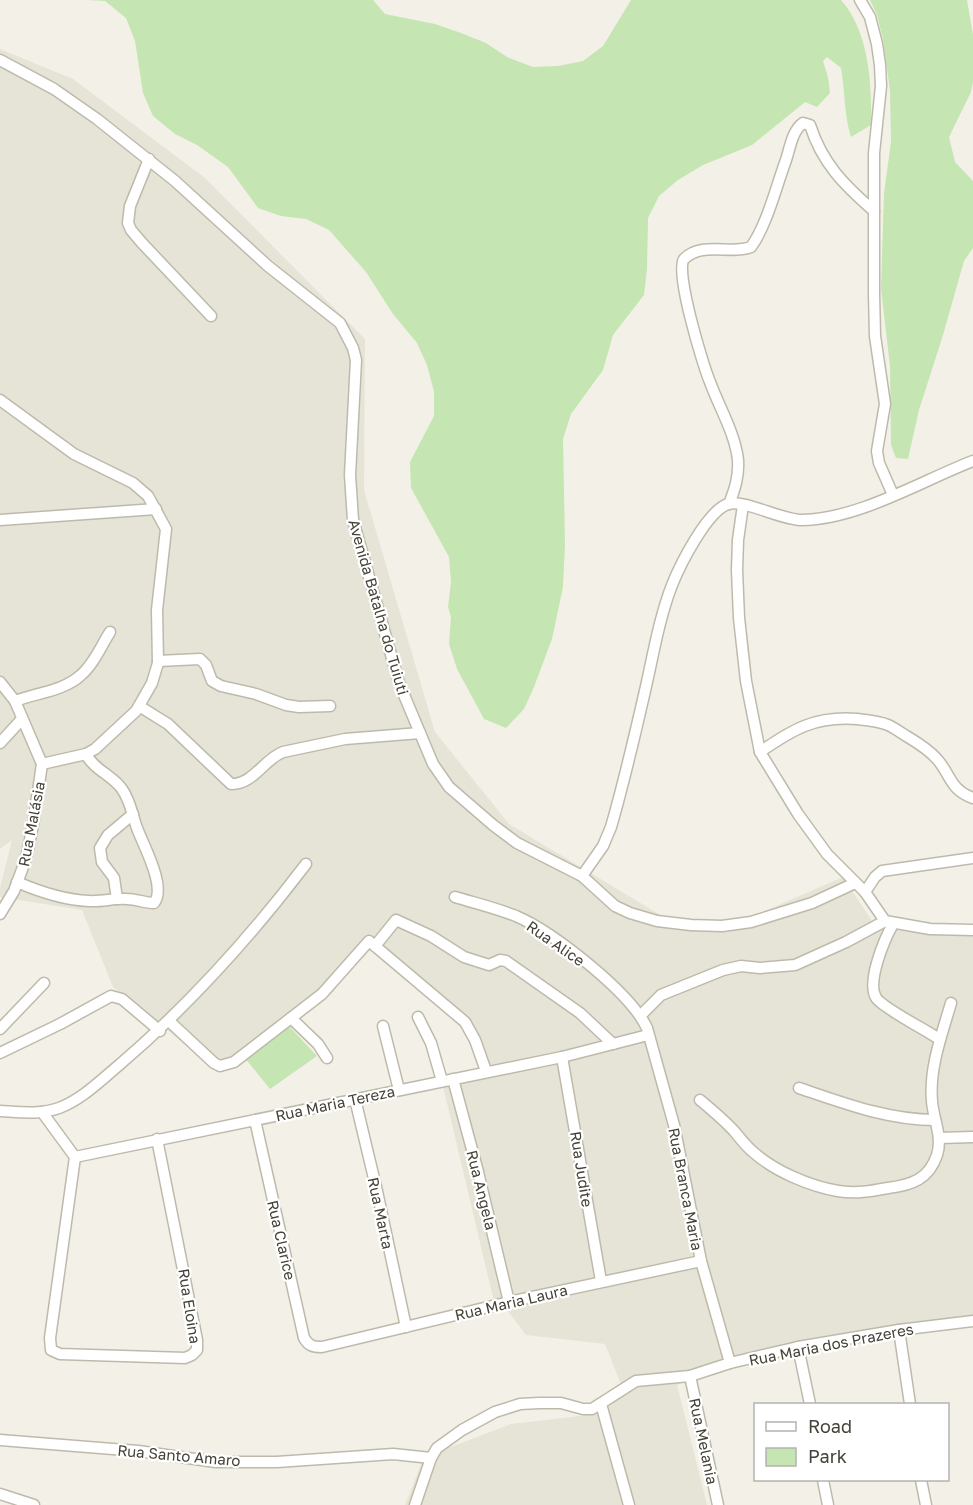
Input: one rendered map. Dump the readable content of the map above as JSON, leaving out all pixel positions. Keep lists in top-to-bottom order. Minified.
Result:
{"streets":{"street":["Avenida Batalha do Tuiuti","Rua Malásia","Rua Alice","Rua Maria Tereza","Rua Judite","Rua Branca Maria","Rua Angela","Rua Marta","Rua Clarice","Rua Maria Laura","Rua Eloina","Rua Maria dos Prazeres","Rua Melania","Rua Santo Amaro"]},"crossings":[["Rua Alice","Rua Branca Maria"],["Rua Maria Tereza","Rua Judite"],["Rua Maria Tereza","Rua Branca Maria"],["Rua Maria Tereza","Rua Angela"],["Rua Maria Tereza","Rua Marta"],["Rua Maria Tereza","Rua Clarice"],["Rua Maria Tereza","Rua Eloina"],["Rua Judite","Rua Maria Laura"],["Rua Branca Maria","Rua Maria Laura"],["Rua Branca Maria","Rua Maria dos Prazeres"],["Rua Angela","Rua Maria Laura"],["Rua Marta","Rua Maria Laura"],["Rua Clarice","Rua Maria Laura"],["Rua Maria dos Prazeres","Rua Melania"]],"legend":["Road","Park"]}
